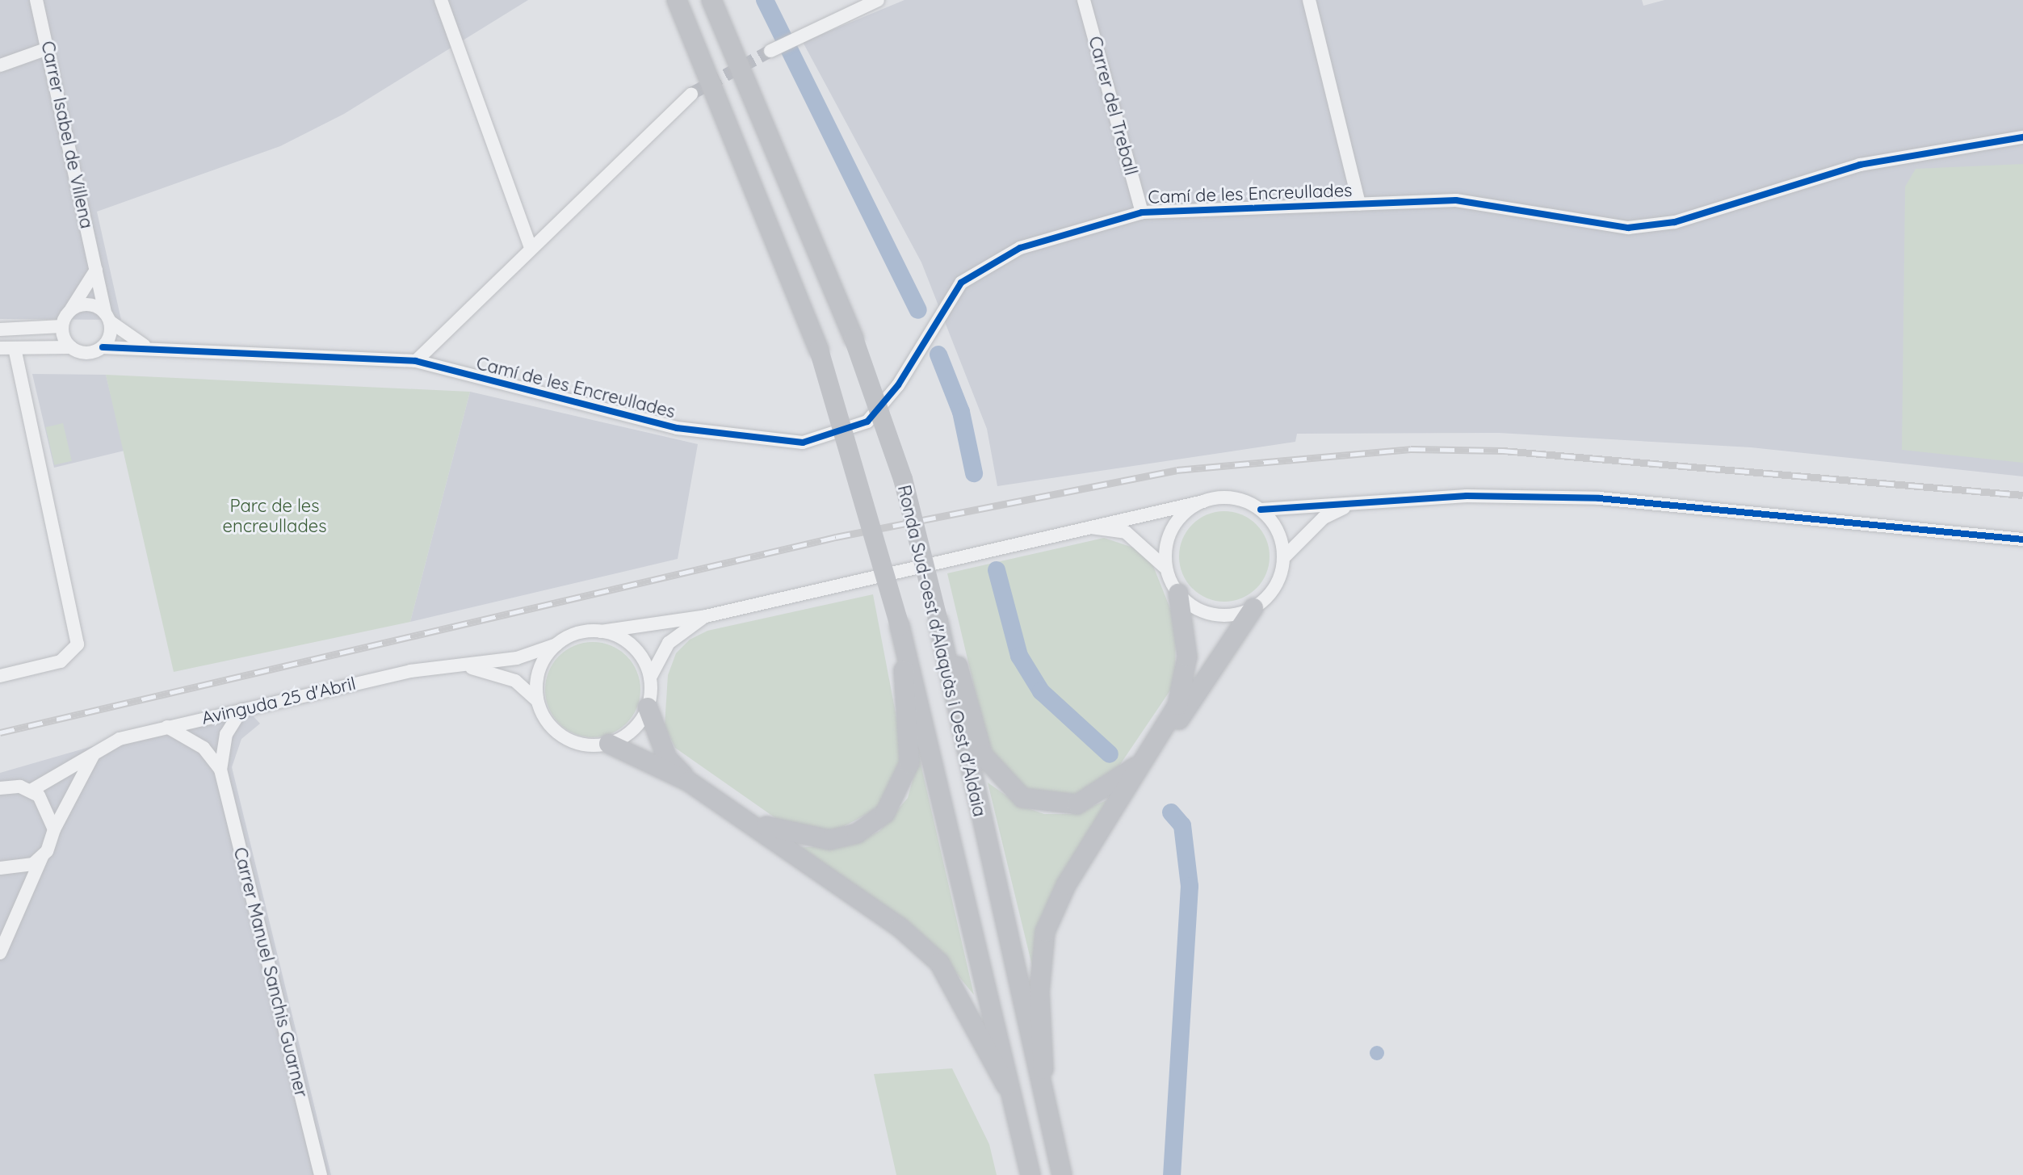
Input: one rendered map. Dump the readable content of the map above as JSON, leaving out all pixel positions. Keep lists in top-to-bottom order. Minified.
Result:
{"streets":{"main road":["Ronda Sud-oest d'Alaquàs i Oest d'Aldaia"],"street":["Carrer del Treball","Carrer Isabel de Villena","Camí de les Encreullades","Avinguda 25 d'Abril","Carrer Manuel Sanchis Guarner"]},"crossings":[["Carrer del Treball","Camí de les Encreullades"],["Carrer Isabel de Villena","Camí de les Encreullades"],["Avinguda 25 d'Abril","Carrer Manuel Sanchis Guarner"]],"parks":["Parc de les encreullades"]}
